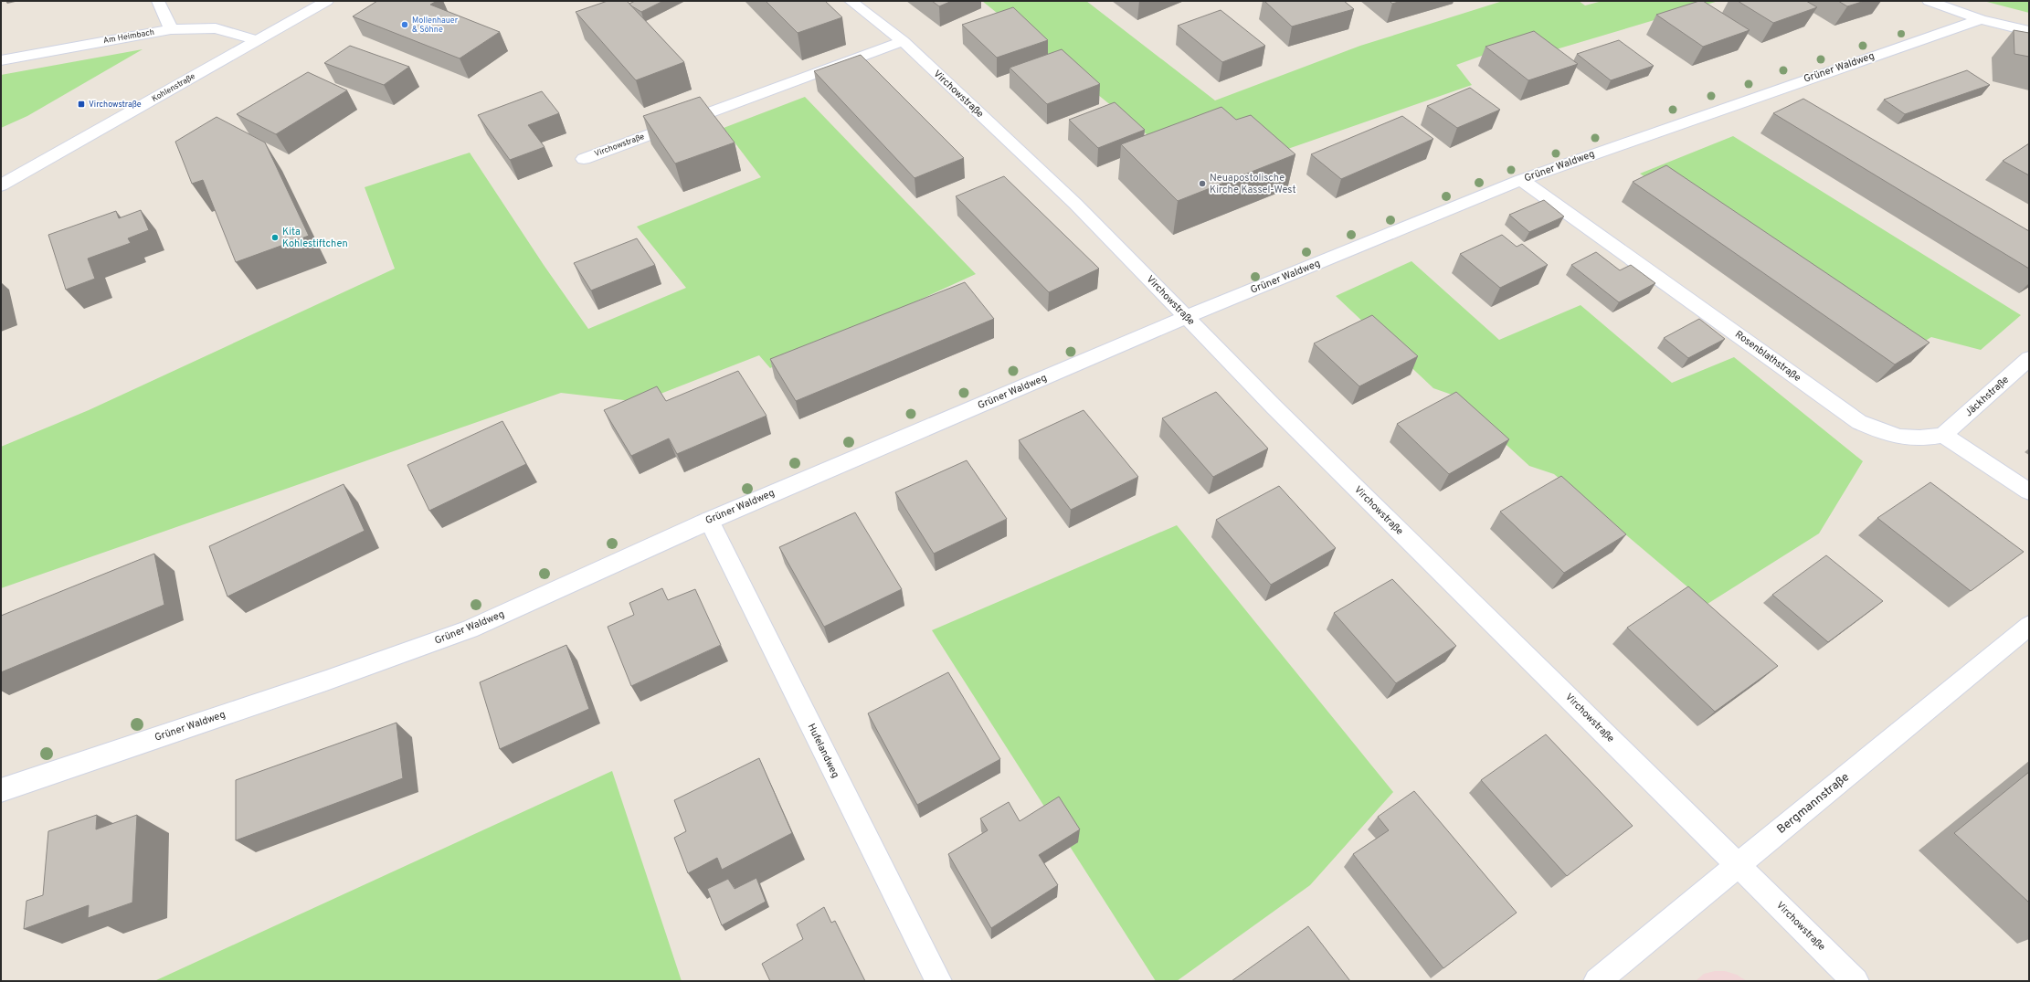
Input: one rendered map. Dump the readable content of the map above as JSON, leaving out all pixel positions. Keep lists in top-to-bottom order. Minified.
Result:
{"streets":{"street":["Am Heimbach","Grüner Waldweg","Kohlenstraße","Virchowstraße","Rosenblathstraße","Jäckhstraße","Hufelandweg","Bergmannstraße"]},"crossings":[["Am Heimbach","Kohlenstraße"],["Grüner Waldweg","Virchowstraße"],["Grüner Waldweg","Rosenblathstraße"],["Grüner Waldweg","Hufelandweg"],["Virchowstraße","Bergmannstraße"],["Rosenblathstraße","Jäckhstraße"]],"places":{"other":["Mollenhauer & Söhne","Neuapostolische Kirche Kassel-West","Kita Kohlestiftchen"],"transit":["Virchowstraße"]}}
